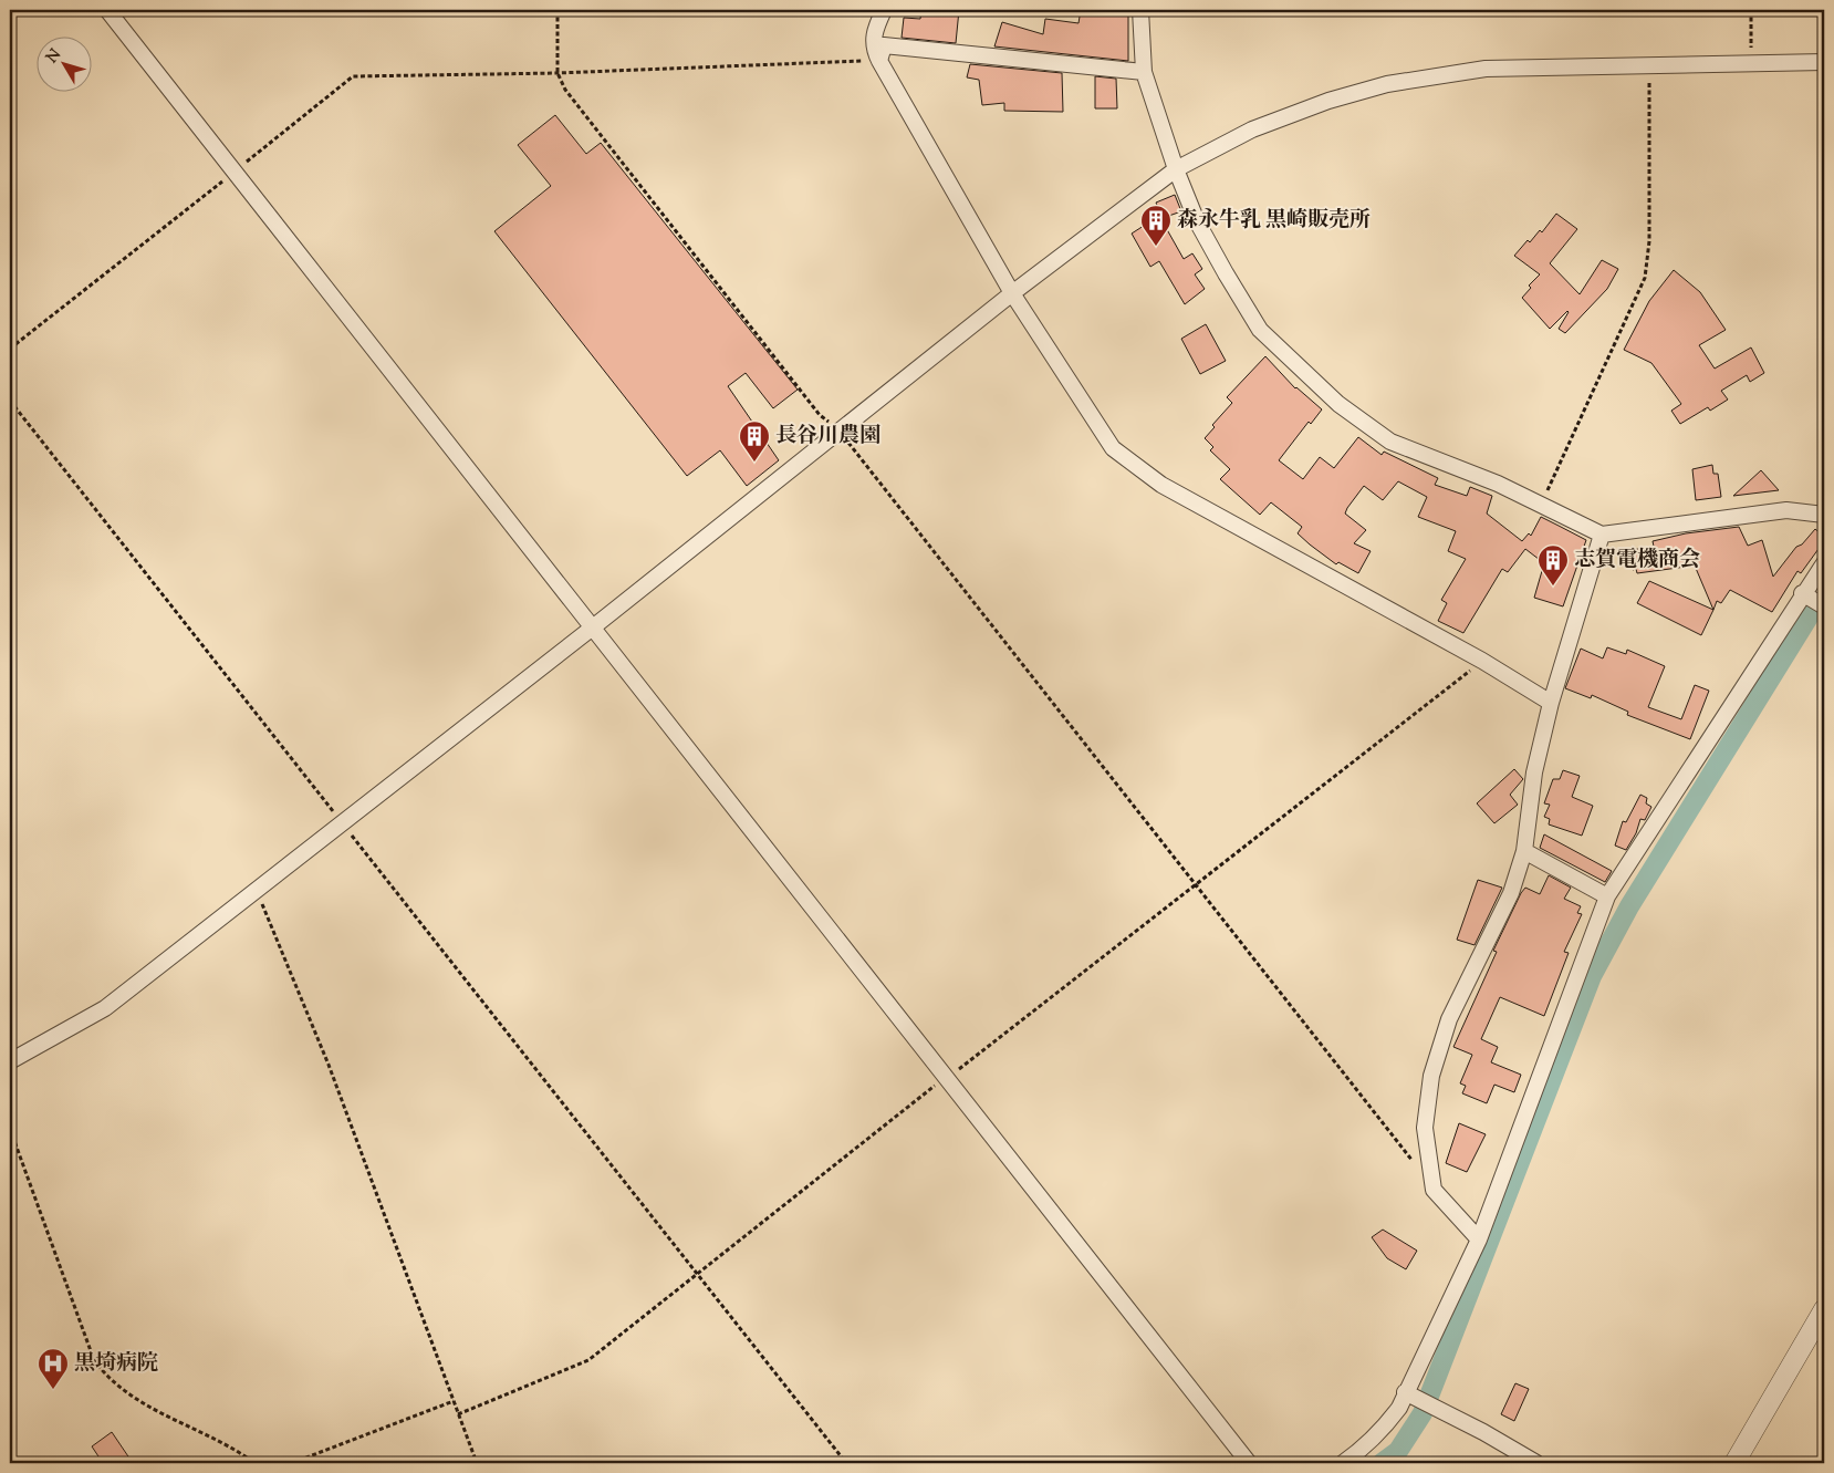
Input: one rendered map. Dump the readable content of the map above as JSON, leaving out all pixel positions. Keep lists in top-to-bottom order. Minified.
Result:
{"places":{"building":["森永牛乳 黒崎販売所","長谷川農園","志賀電機商会"],"hospital":["黒埼病院"]},"north":"top left"}
